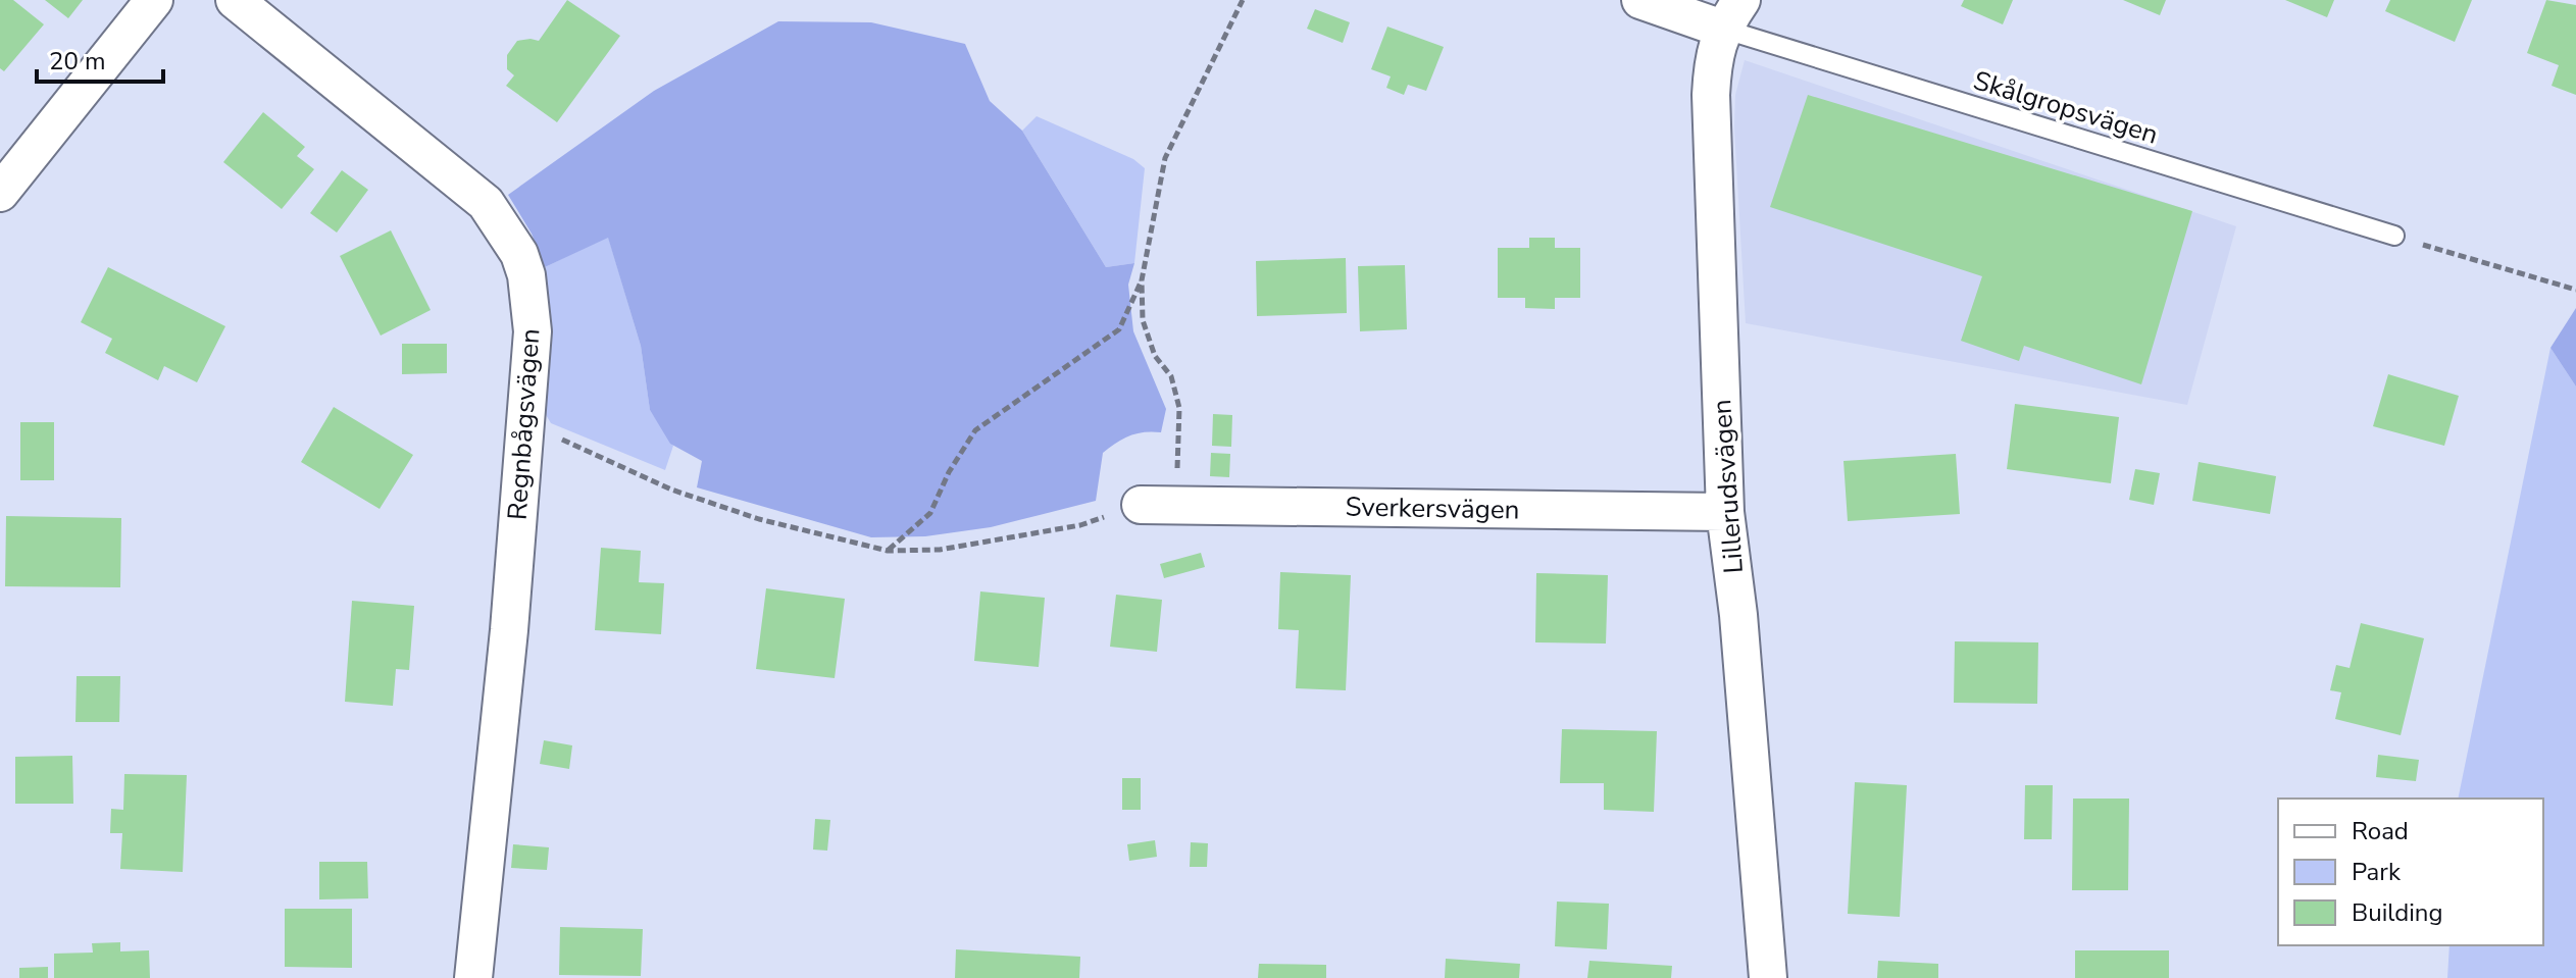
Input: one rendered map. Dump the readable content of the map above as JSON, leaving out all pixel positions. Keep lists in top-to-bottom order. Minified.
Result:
{"streets":{"street":["Regnbågsvägen","Lillerudsvägen","Sverkersvägen"],"lane":["Skålgropsvägen"]},"crossings":[["Skålgropsvägen","Lillerudsvägen"],["Lillerudsvägen","Sverkersvägen"]],"legend":["Road","Park","Building"],"scale_bar":"20 m"}
